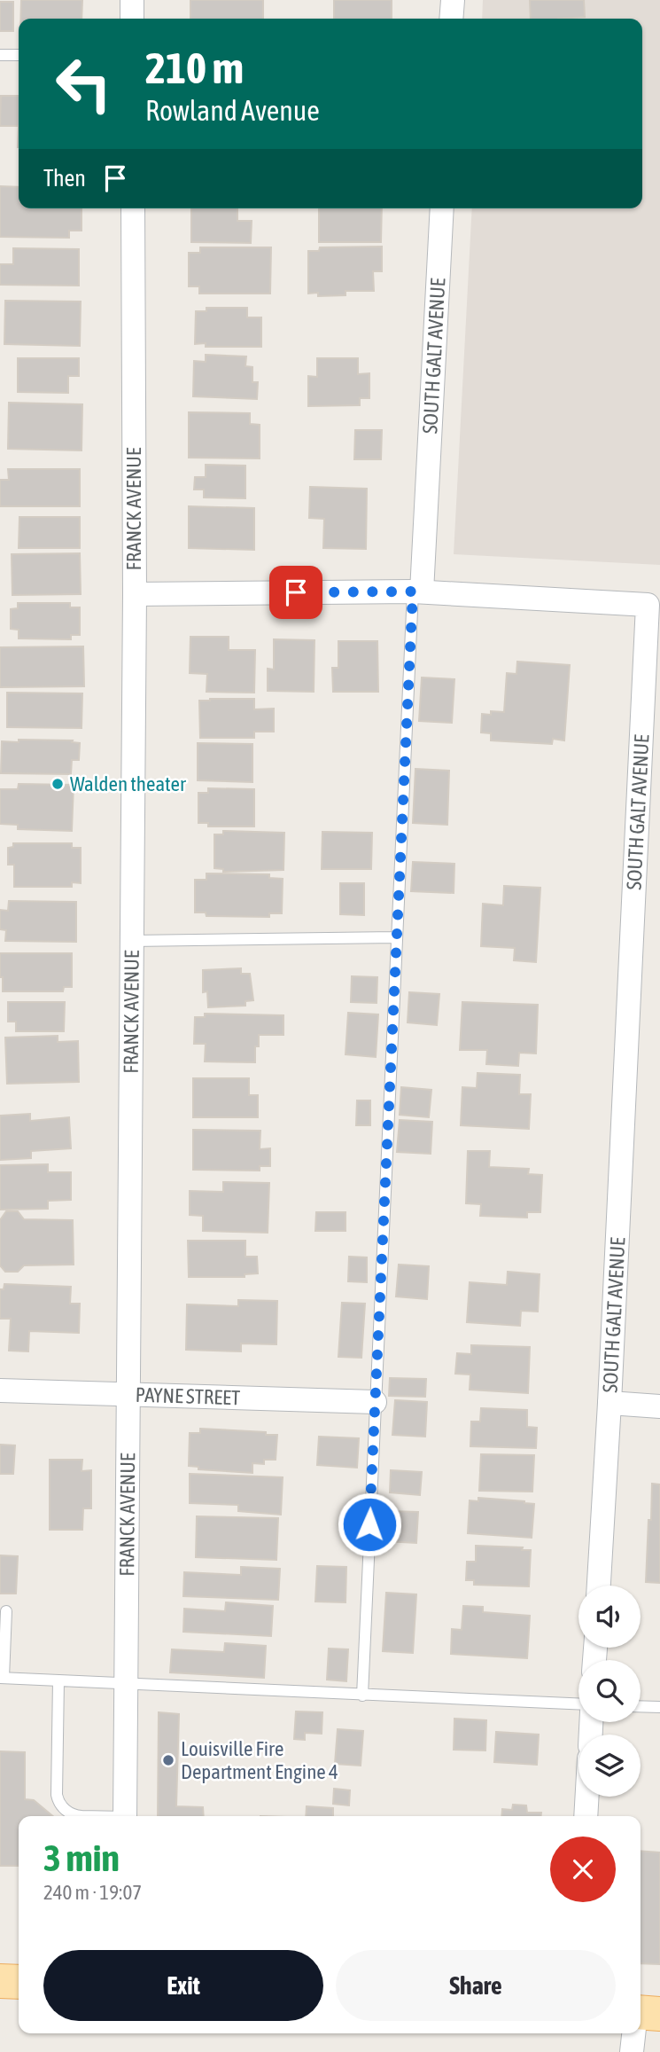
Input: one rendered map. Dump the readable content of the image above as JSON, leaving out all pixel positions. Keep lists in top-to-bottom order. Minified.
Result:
{"streets":{"street":["SOUTH GALT AVENUE","FRANCK AVENUE","PAYNE STREET"]},"crossings":[["FRANCK AVENUE","PAYNE STREET"]],"places":["Walden theater","Louisville Fire Department Engine 4"],"page":{"turn":["210 m","Rowland Avenue"],"then":"Then","heading":["3 min","240 m · 19:07"],"buttons":["Exit","Share"]}}
